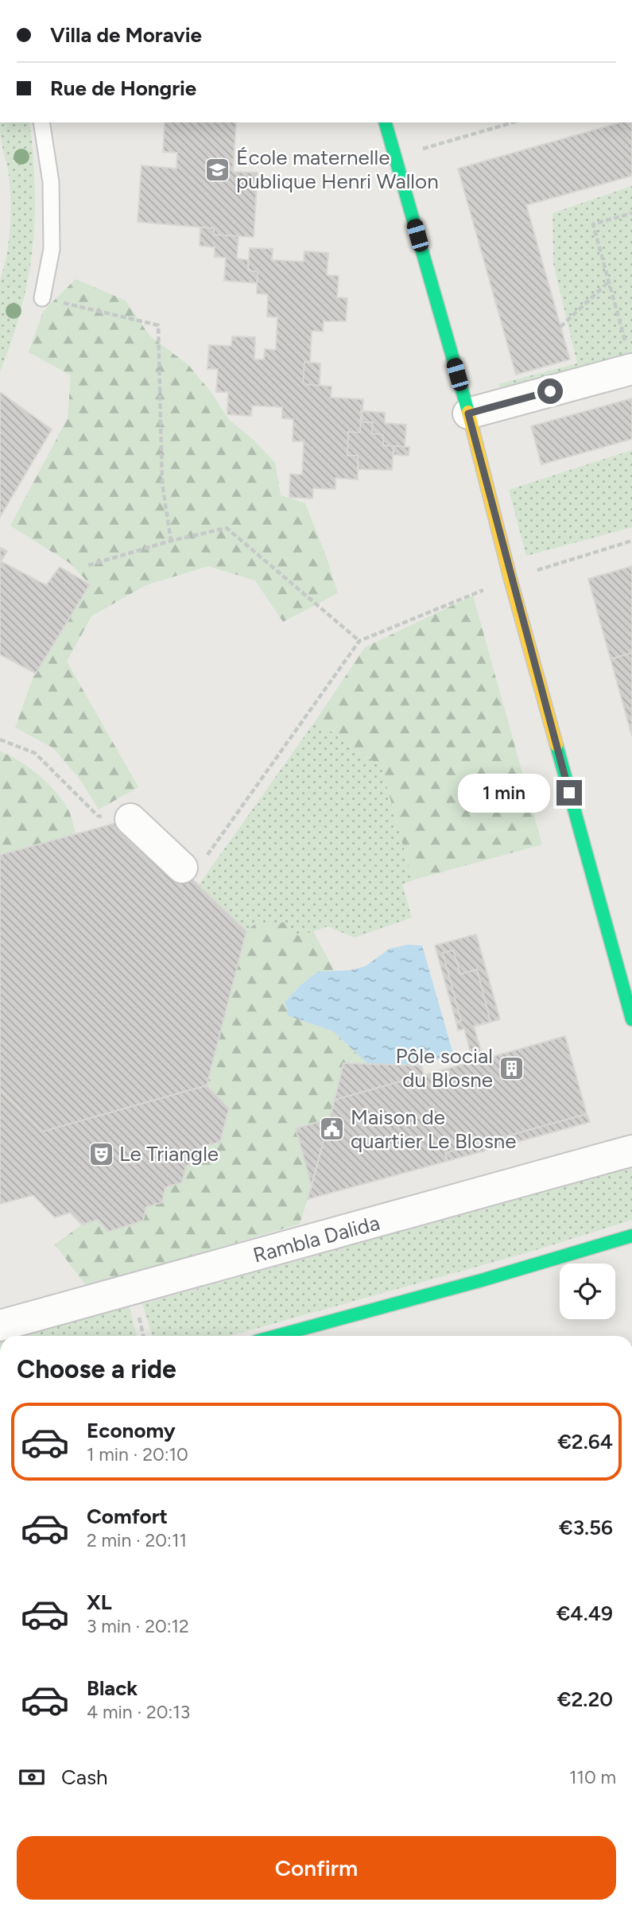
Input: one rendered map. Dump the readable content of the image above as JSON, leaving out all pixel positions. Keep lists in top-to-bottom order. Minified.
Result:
{"streets":{"street":["Rambla Dalida"]},"places":{"school or university":["École maternelle publique Henri Wallon"],"building":["Pôle social du Blosne"],"public building":["Maison de quartier Le Blosne"],"theatre":["Le Triangle"]},"page":{"banner":["Villa de Moravie","Rue de Hongrie"],"bubble":"1 min","heading":"Choose a ride","list":[{"name":"Economy","note":"1 min · 20:10","value":"€2.64"},{"name":"Comfort","note":"2 min · 20:11","value":"€3.56"},{"name":"XL","note":"3 min · 20:12","value":"€4.49"},{"name":"Black","note":"4 min · 20:13","value":"€2.20"}],"pay":["Cash","110 m"],"buttons":"Confirm"}}
